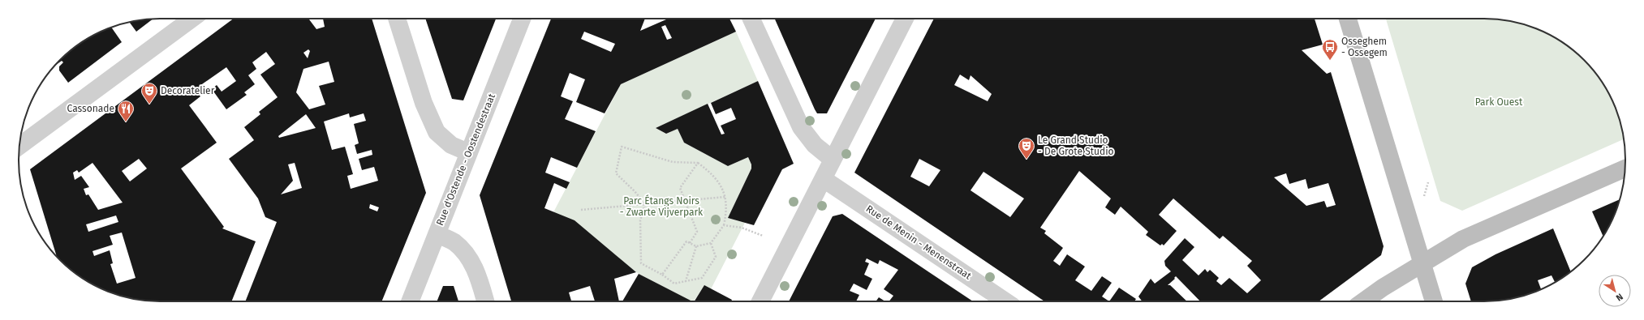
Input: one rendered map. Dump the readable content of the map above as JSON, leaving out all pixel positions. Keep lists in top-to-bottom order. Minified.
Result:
{"streets":{"street":["Rue d'Ostende - Oostendestraat","Rue de Menin - Menenstraat"]},"parks":["Park Ouest","Parc Étangs Noirs - Zwarte Vijverpark"],"places":{"bus stop":["Osseghem - Ossegem"],"theatre":["Decoratelier","Le Grand Studio - De Grote Studio"],"restaurant":["Cassonade"]},"north":"bottom right"}
